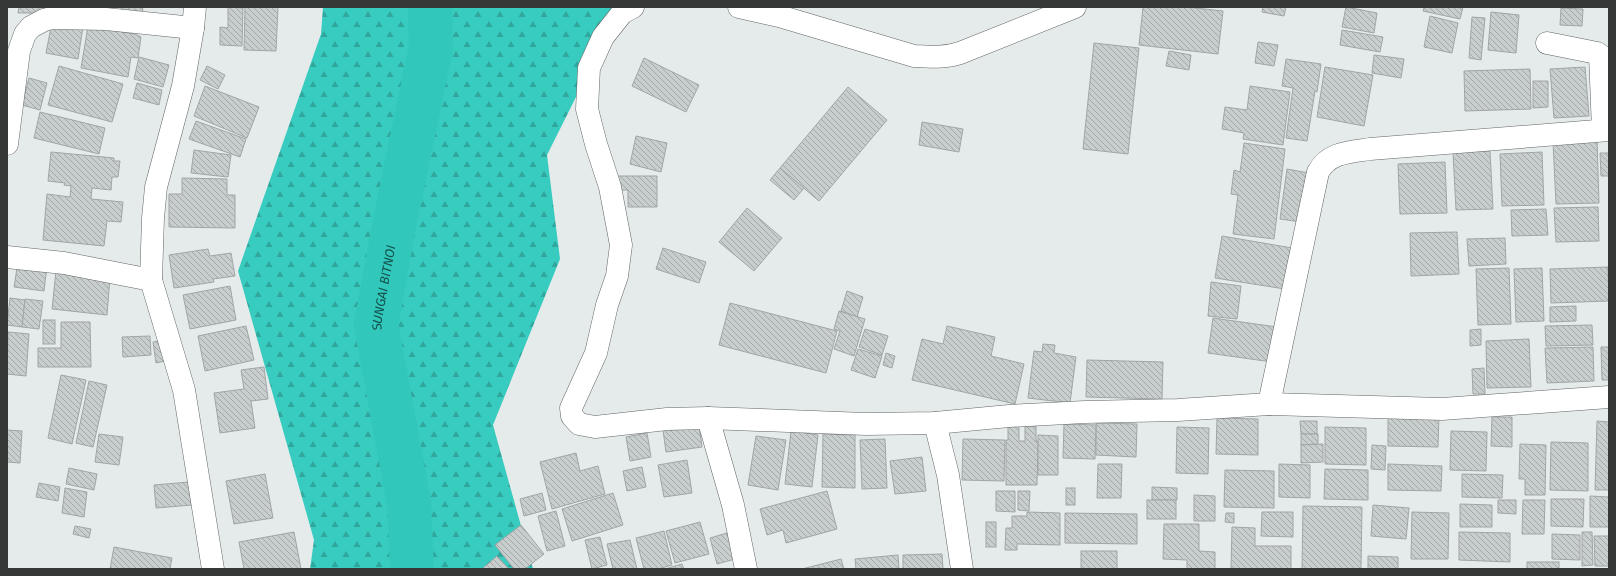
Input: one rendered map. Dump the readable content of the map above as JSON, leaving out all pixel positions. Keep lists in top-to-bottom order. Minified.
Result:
{"water":["SUNGAI BITNOI"]}
